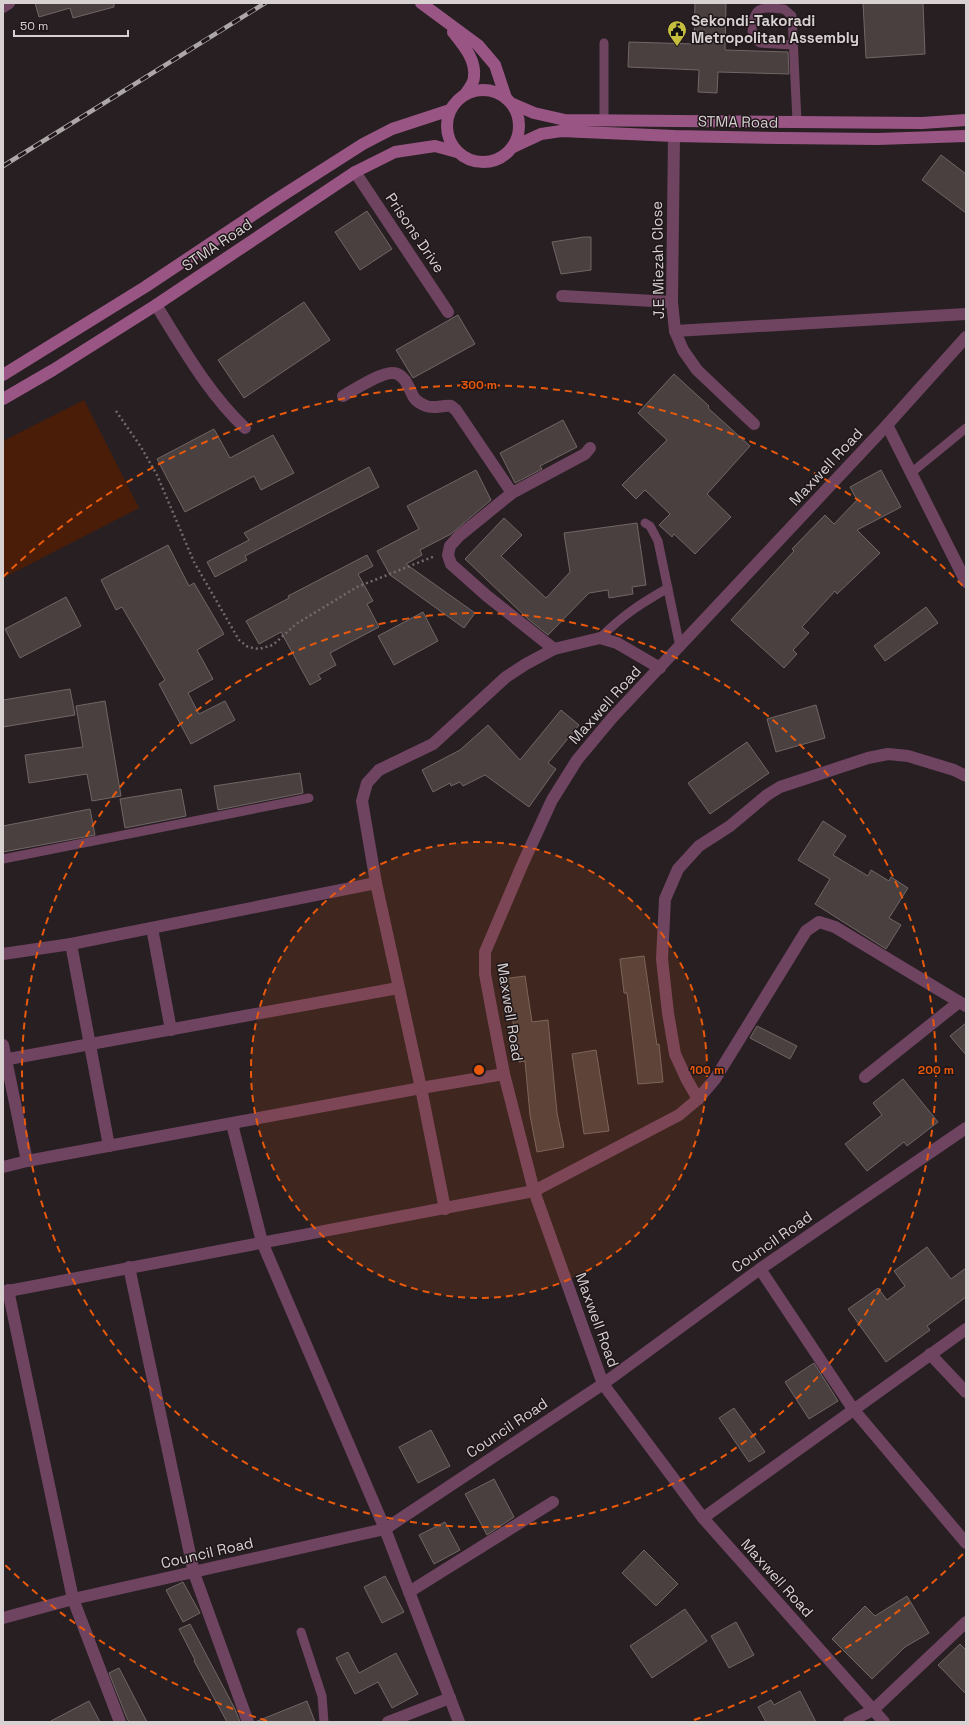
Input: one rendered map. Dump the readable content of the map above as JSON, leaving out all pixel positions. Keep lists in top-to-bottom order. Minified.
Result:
{"streets":{"main road":["STMA Road"],"street":["Prisons Drive","J.E Miezah Close","Maxwell Road","Council Road"]},"crossings":[["STMA Road","Prisons Drive"],["STMA Road","J.E Miezah Close"],["Maxwell Road","Council Road"]],"places":{"public building":["Sekondi-Takoradi Metropolitan Assembly"]},"scale_bar":"50 m","rings":["300 m","100 m","200 m"]}
